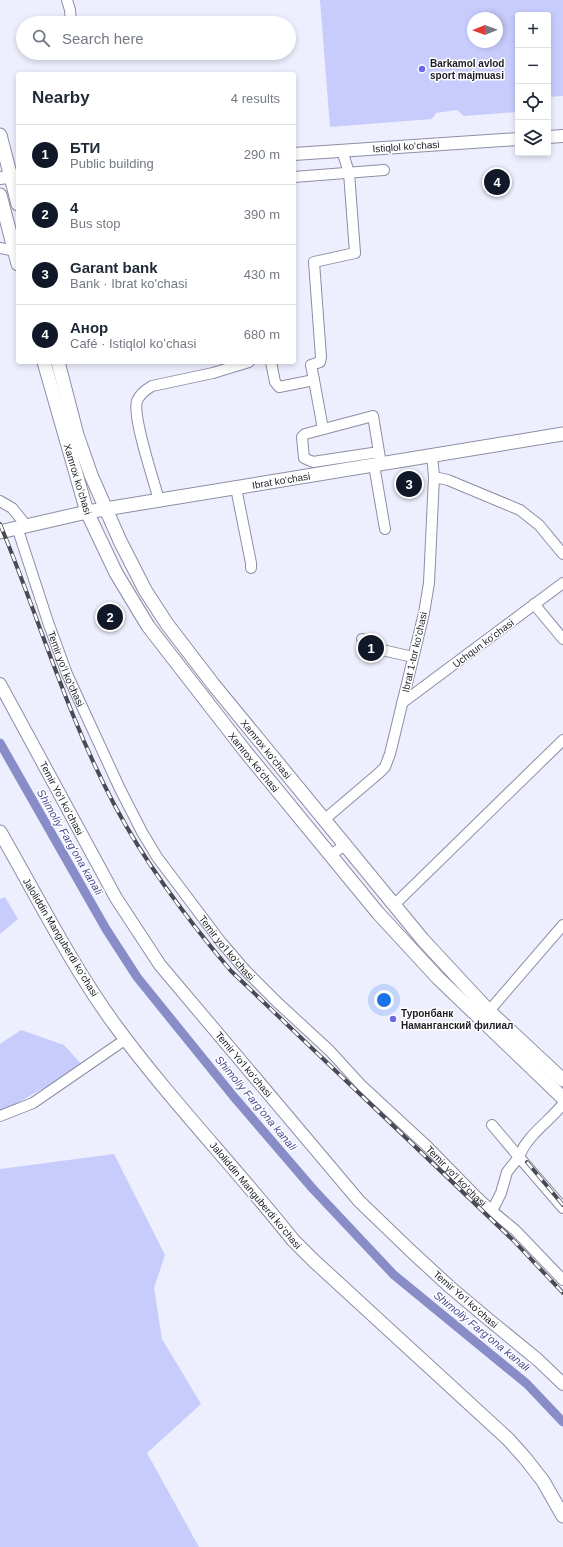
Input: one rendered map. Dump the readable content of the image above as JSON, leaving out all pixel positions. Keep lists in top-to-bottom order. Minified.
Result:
{"streets":{"main road":["Xamrox koʻchasi","Ibrat ko'chasi","Xamrox ko'chasi","Jaloliddin Manguberdi koʻchasi"],"street":["Istiqlol koʻchasi","Uchqun koʻchasi","Ibrat 1-tor koʻchasi","Temir yo'l ko'chasi","Temir Yoʻl koʻchasi"]},"crossings":[["Xamrox koʻchasi","Ibrat ko'chasi"],["Ibrat ko'chasi","Ibrat 1-tor koʻchasi"],["Ibrat ko'chasi","Temir yo'l ko'chasi"],["Ibrat ko'chasi","Xamrox ko'chasi"],["Uchqun koʻchasi","Ibrat 1-tor koʻchasi"],["Ibrat 1-tor koʻchasi","Xamrox ko'chasi"]],"water":["Shimoliy Fargʻona kanali"],"places":["Barkamol avlod sport majmuasi","Туронбанк Наманганский филиал"],"north":"left","page":{"map_buttons":["+","−"],"search":"Search here","heading":["Nearby","4 results"],"list":[{"mark":"1","name":"БТИ","note":"Public building","value":"290 m"},{"mark":"2","name":"4","note":"Bus stop","value":"390 m"},{"mark":"3","name":"Garant bank","note":"Bank · Ibrat ko'chasi","value":"430 m"},{"mark":"4","name":"Анор","note":"Café · Istiqlol koʻchasi","value":"680 m"}],"pins":["4","3","2","1"]}}
